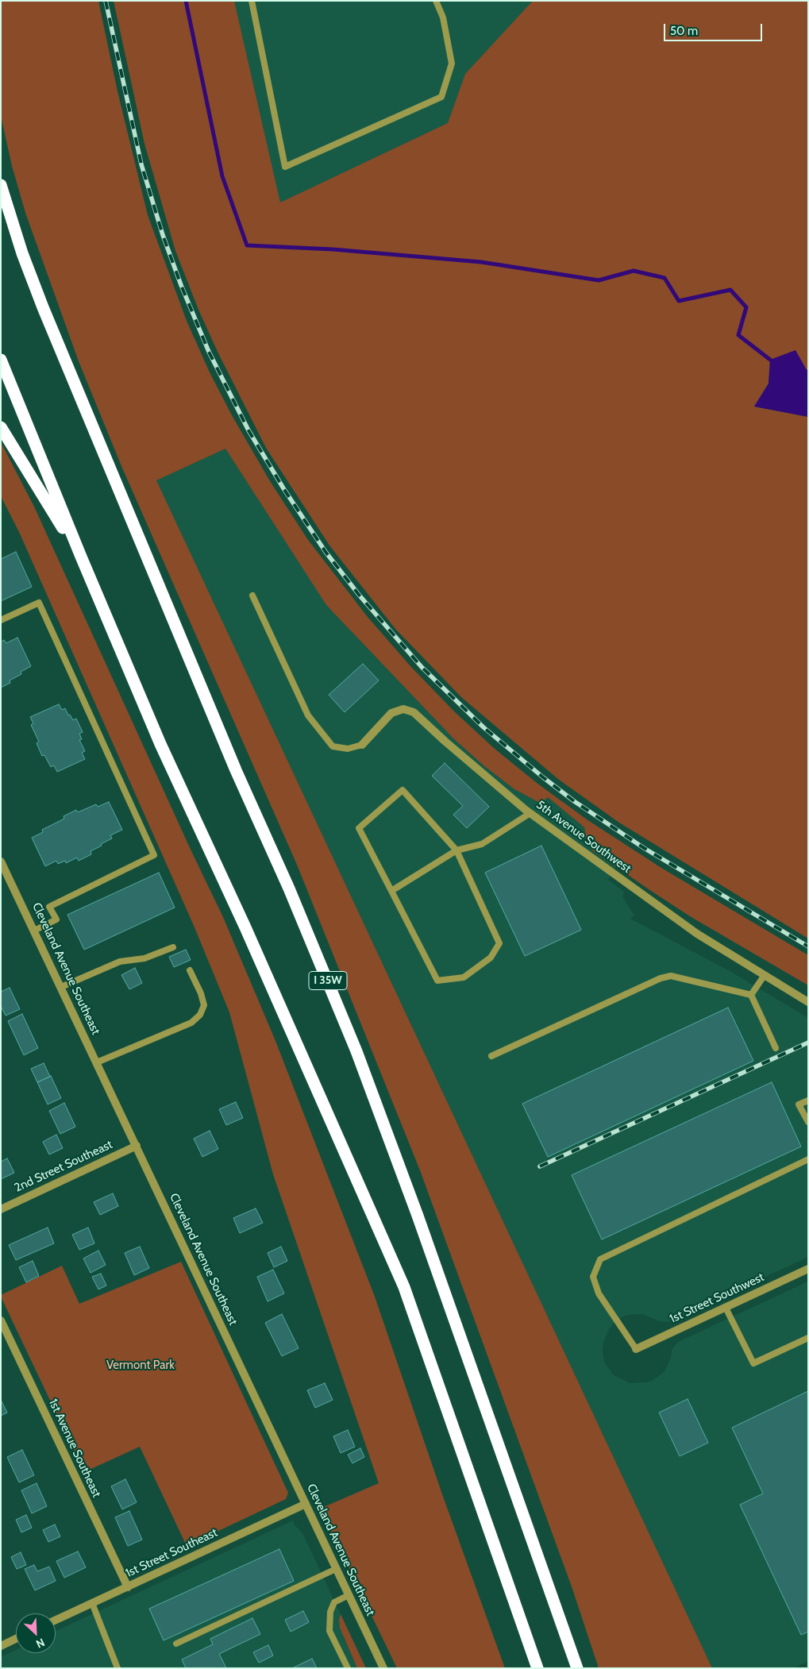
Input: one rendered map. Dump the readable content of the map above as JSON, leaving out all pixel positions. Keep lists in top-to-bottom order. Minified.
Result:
{"streets":{"highway":["I 35W"],"street":["5th Avenue Southwest","Cleveland Avenue Southeast","2nd Street Southeast","1st Street Southwest","1st Avenue Southeast","1st Street Southeast"]},"crossings":[["Cleveland Avenue Southeast","2nd Street Southeast"],["Cleveland Avenue Southeast","1st Street Southeast"],["1st Avenue Southeast","1st Street Southeast"]],"parks":["Vermont Park"],"scale_bar":"50 m","north":"bottom right"}
